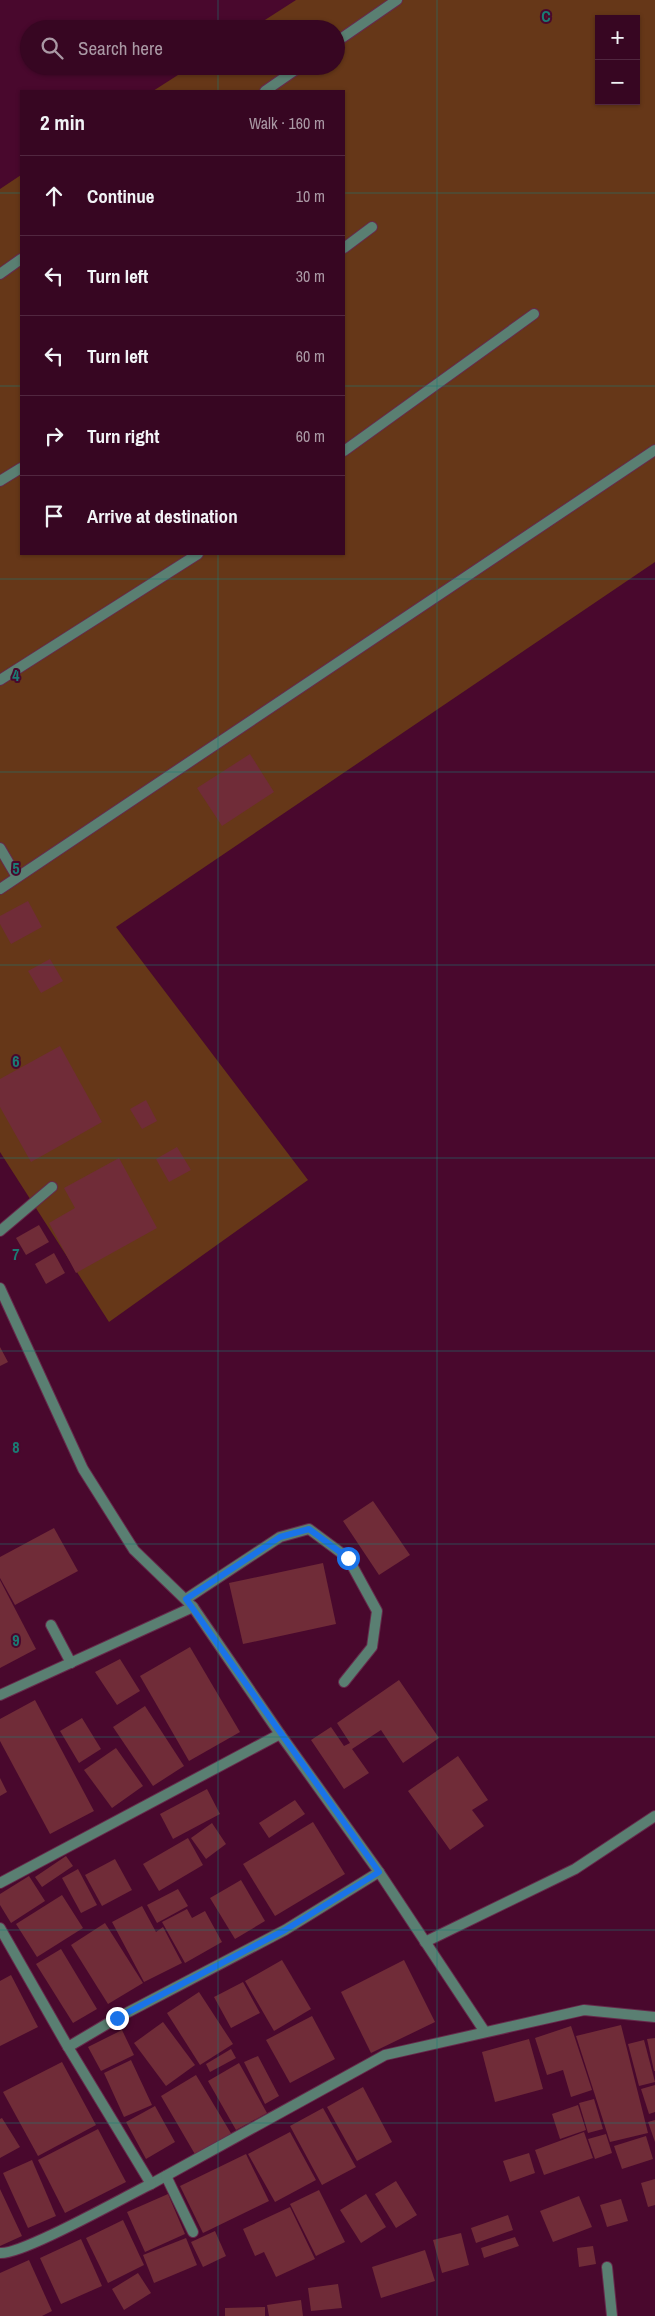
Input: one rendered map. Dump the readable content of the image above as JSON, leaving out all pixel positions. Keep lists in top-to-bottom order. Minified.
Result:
{"page":{"map_buttons":["+","−"],"search":"Search here","heading":["2 min","Walk · 160 m"],"list":[["Continue","10 m"],["Turn left","30 m"],["Turn left","60 m"],["Turn right","60 m"],"Arrive at destination"]},"grid":{"columns":["C"],"rows":["4","5","6","7","8","9"]}}
